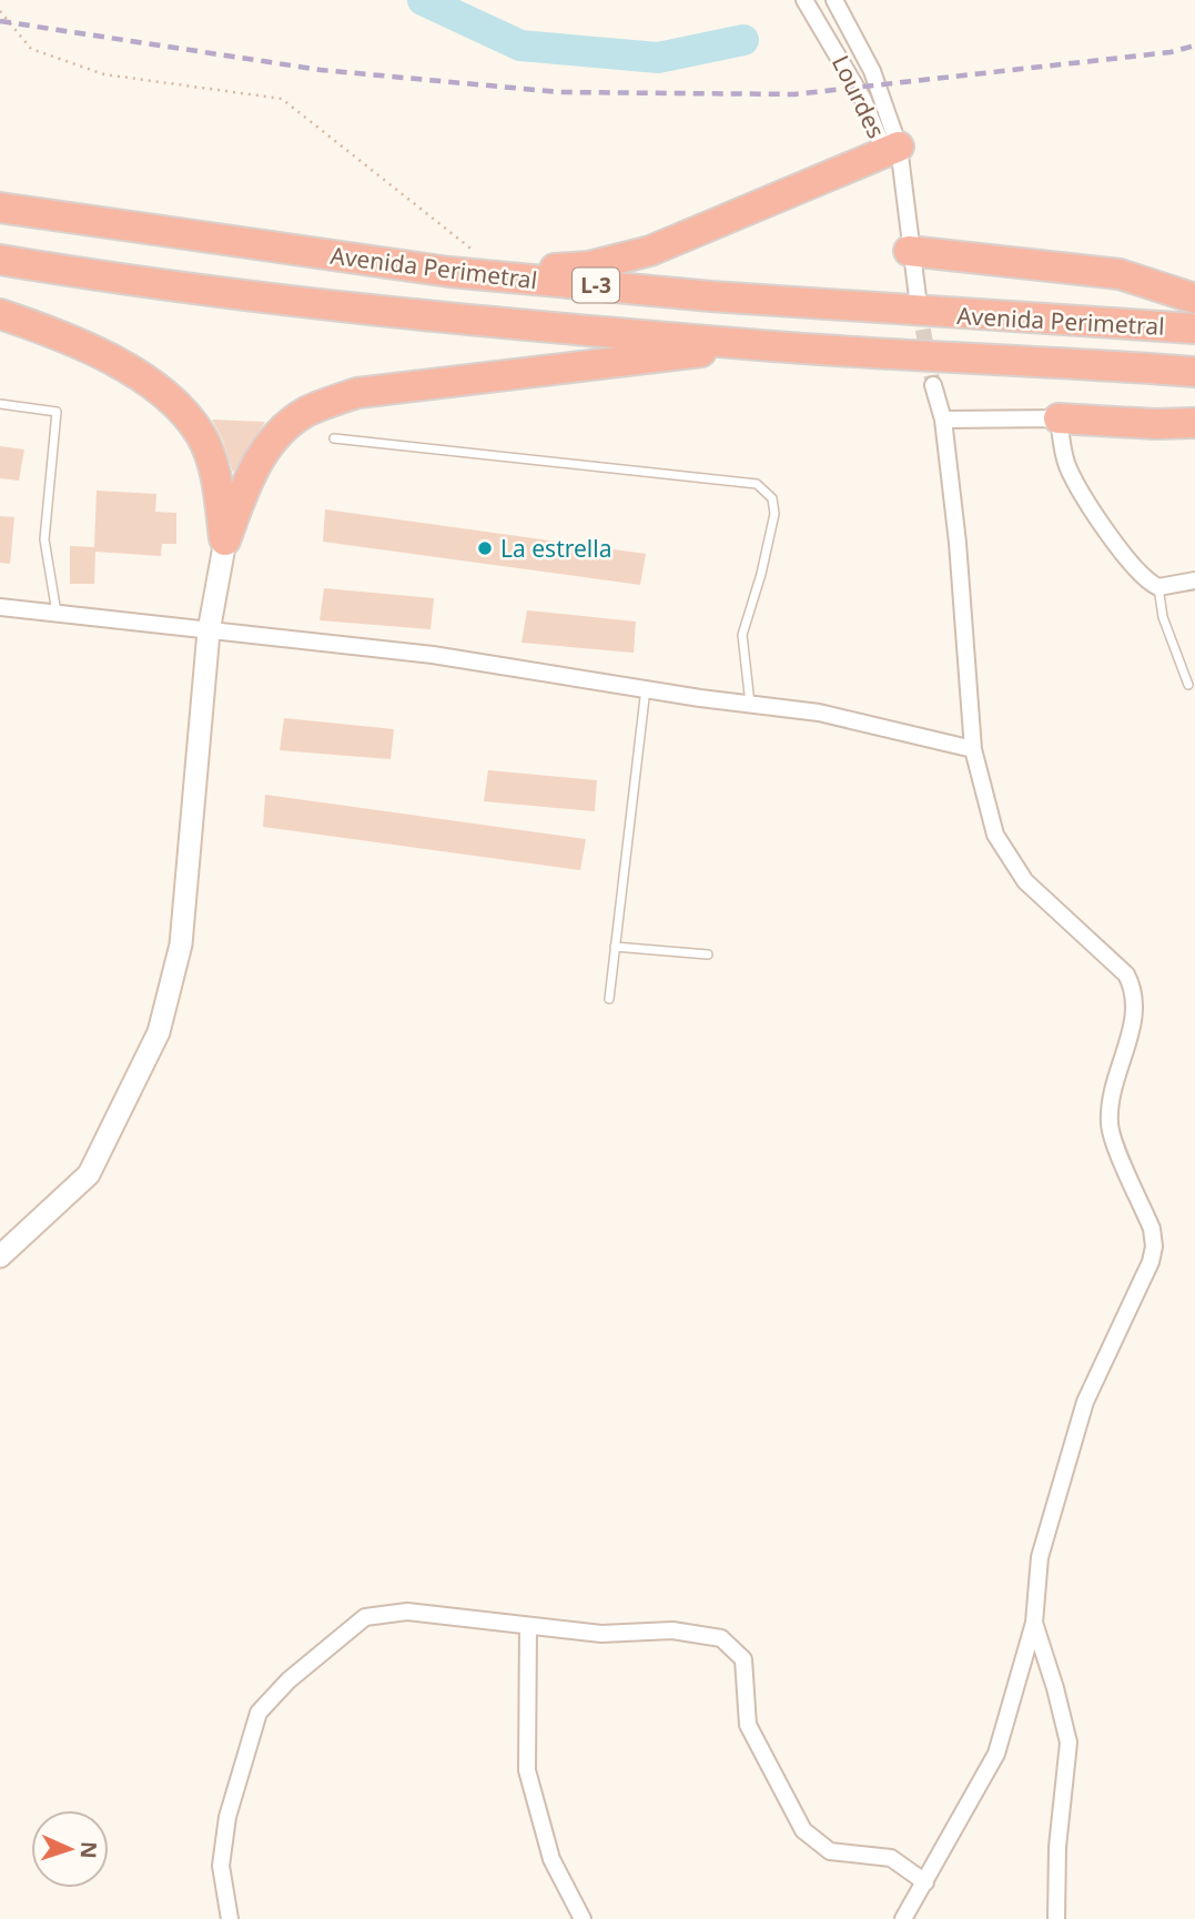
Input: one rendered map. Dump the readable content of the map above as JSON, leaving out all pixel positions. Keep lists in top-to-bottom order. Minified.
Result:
{"streets":{"highway":["Avenida Perimetral","L-3"],"street":["Lourdes"]},"places":["La estrella"],"north":"right"}
